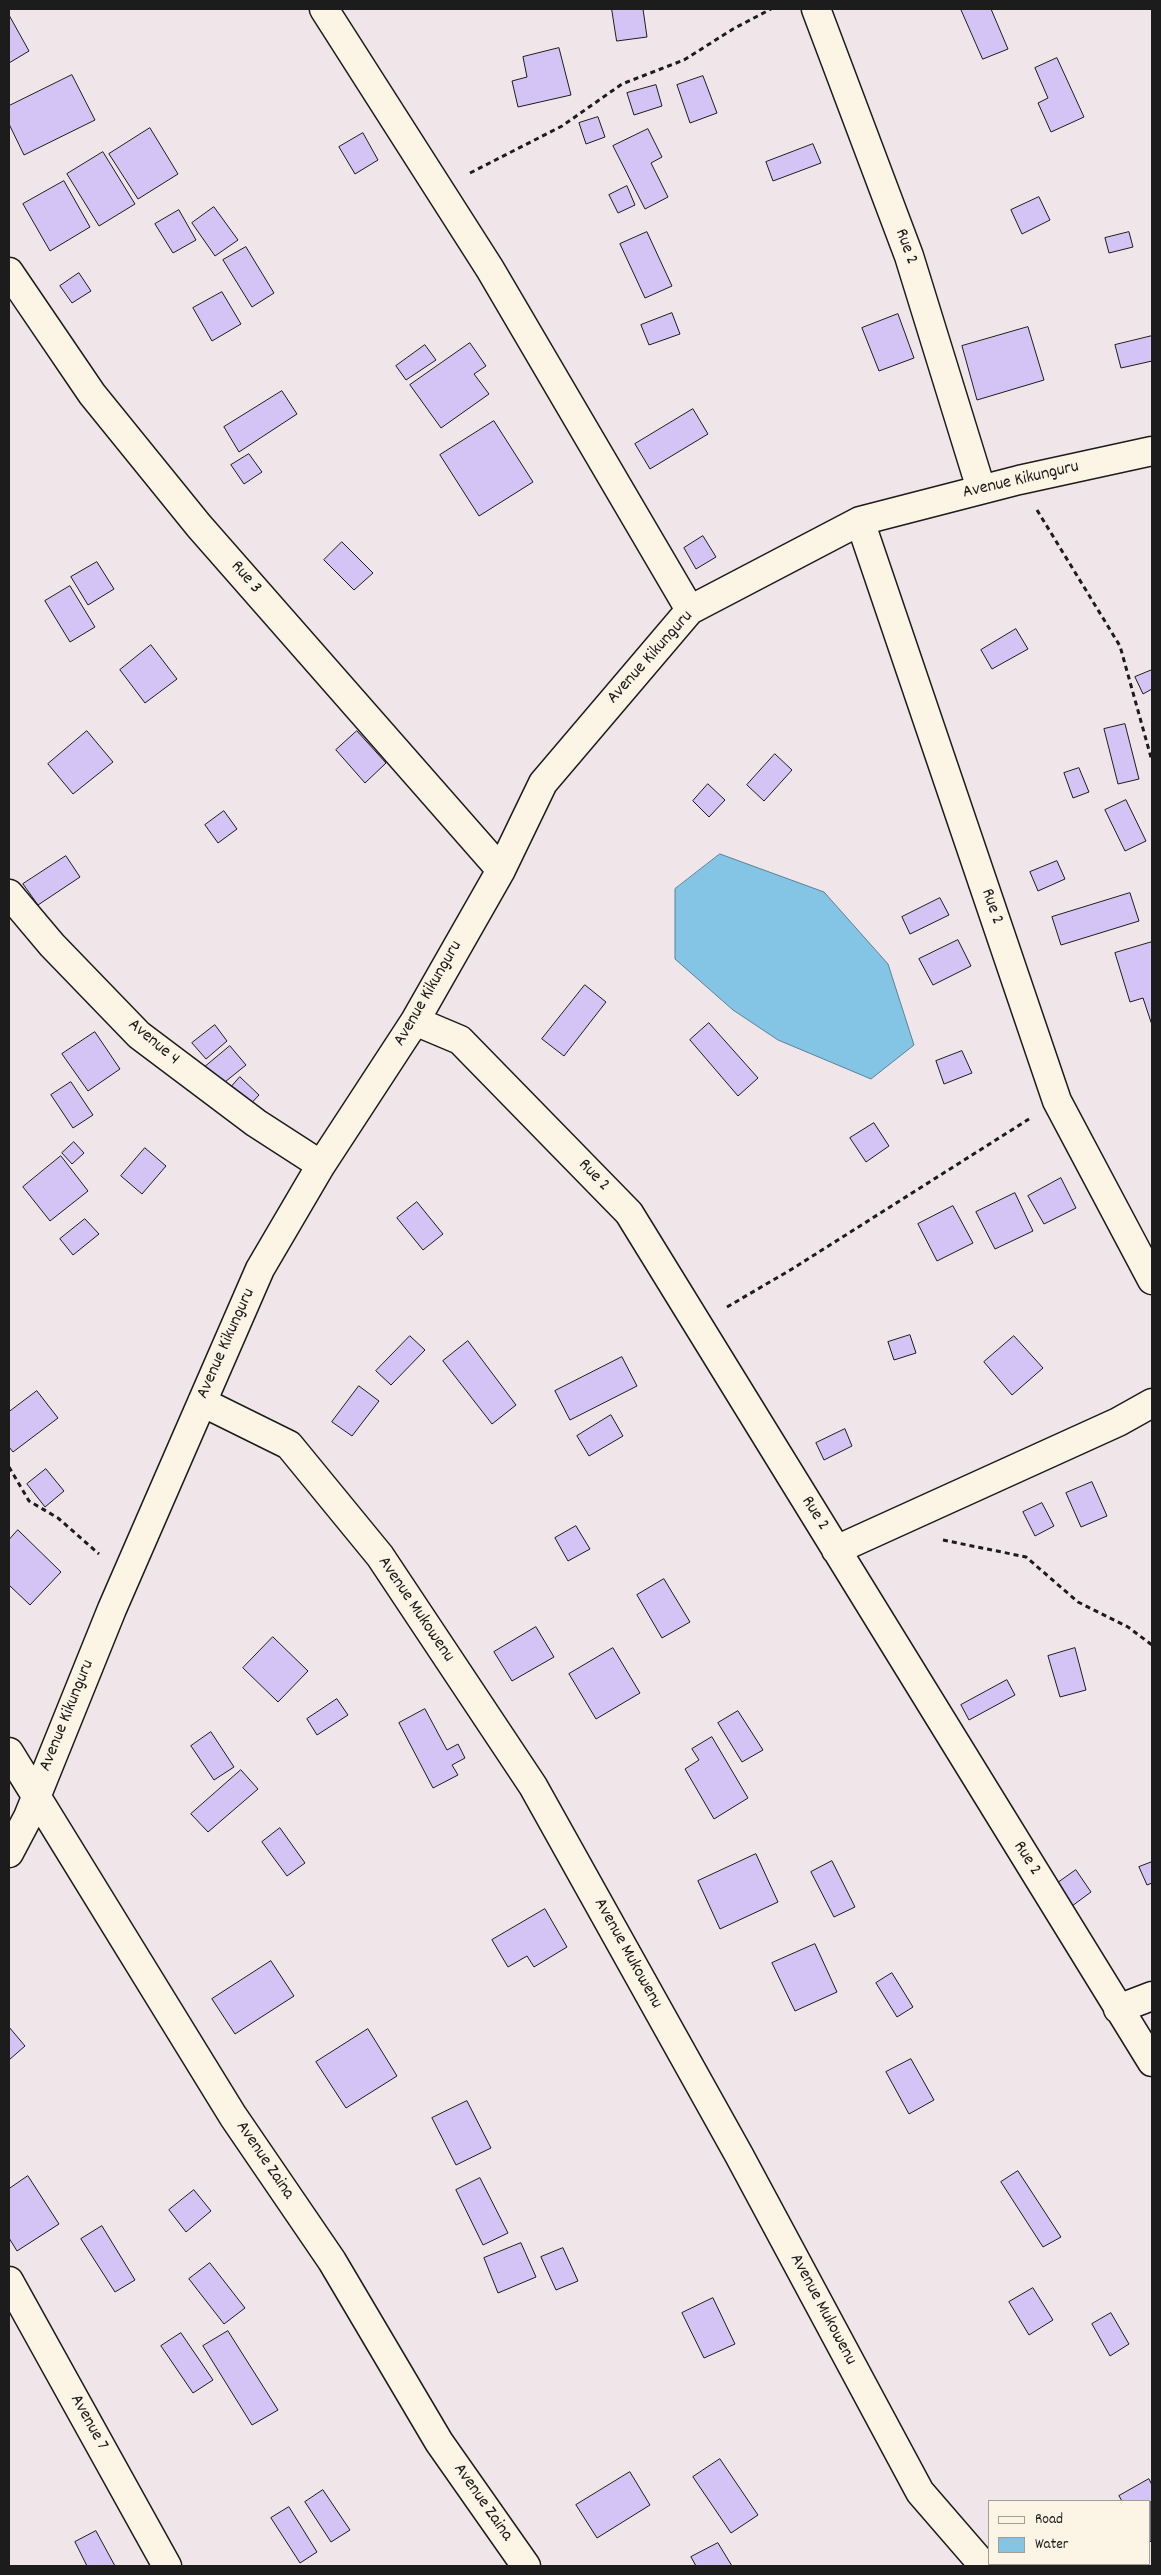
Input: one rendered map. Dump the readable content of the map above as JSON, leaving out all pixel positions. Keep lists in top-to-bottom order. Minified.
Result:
{"streets":{"street":["Rue 2","Avenue Kikunguru","Rue 3","Avenue 4","Avenue Mukowenu","Avenue Zaina","Avenue 7"]},"crossings":[["Rue 2","Avenue Kikunguru"],["Avenue Kikunguru","Rue 3"],["Avenue Kikunguru","Avenue 4"],["Avenue Kikunguru","Avenue Mukowenu"],["Avenue Kikunguru","Avenue Zaina"]],"legend":["Road","Water"]}
